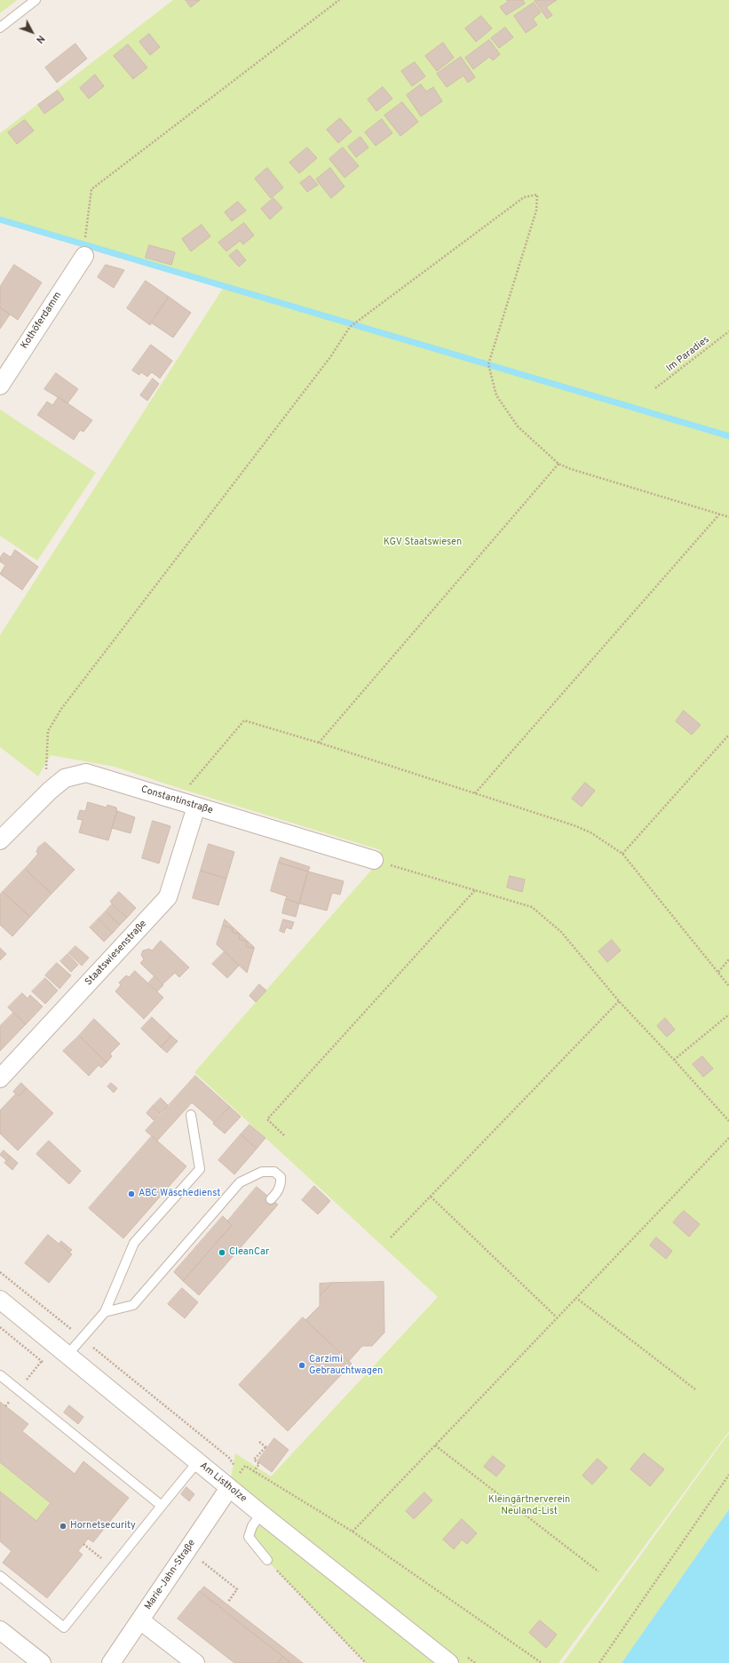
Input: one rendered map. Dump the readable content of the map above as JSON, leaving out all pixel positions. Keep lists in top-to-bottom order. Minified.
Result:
{"streets":{"street":["Kothöferdamm","Constantinstraße","Staatswiesenstraße","Am Listholze","Marie-Jahn-Straße"],"path":["Im Paradies"]},"crossings":[["Constantinstraße","Staatswiesenstraße"],["Am Listholze","Marie-Jahn-Straße"]],"parks":["KGV Staatswiesen","Kleingärtnerverein Neuland-List"],"places":["ABC Wäschedienst","CleanCar","Carzimi Gebrauchtwagen","Hornetsecurity"],"north":"bottom right"}
